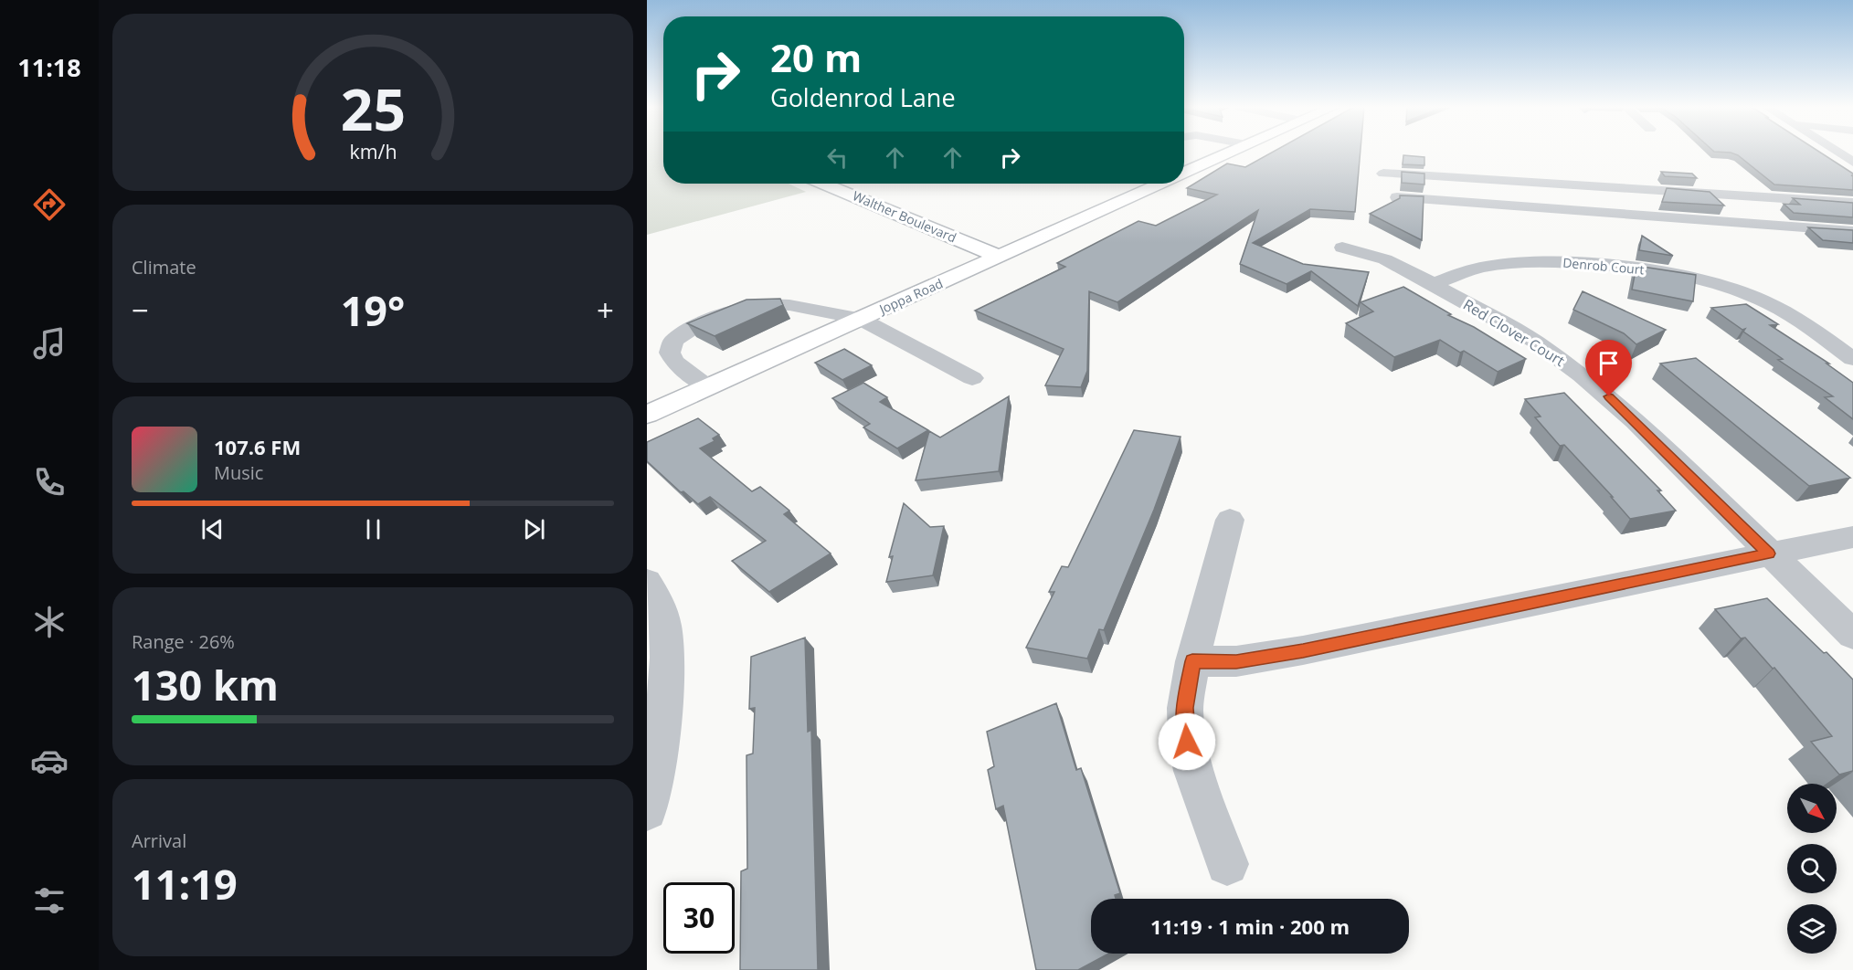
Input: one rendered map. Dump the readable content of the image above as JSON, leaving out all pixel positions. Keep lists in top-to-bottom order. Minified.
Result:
{"streets":{"main road":["Walther Boulevard","Joppa Road"],"street":["Denrob Court","Red Clover Court"]},"crossings":[["Walther Boulevard","Joppa Road"],["Denrob Court","Red Clover Court"]],"north":"bottom right","page":{"tabs":"11:18","turn":["20 m","Goldenrod Lane"],"tile":["Climate",["Range · 26%","130 km"],["Arrival","11:19"]],"heat":["−","19°","+"],"song":["107.6 FM","Music"],"limit":"30","trip":"11:19 · 1 min · 200 m","gauge":["25","km/h"]}}
